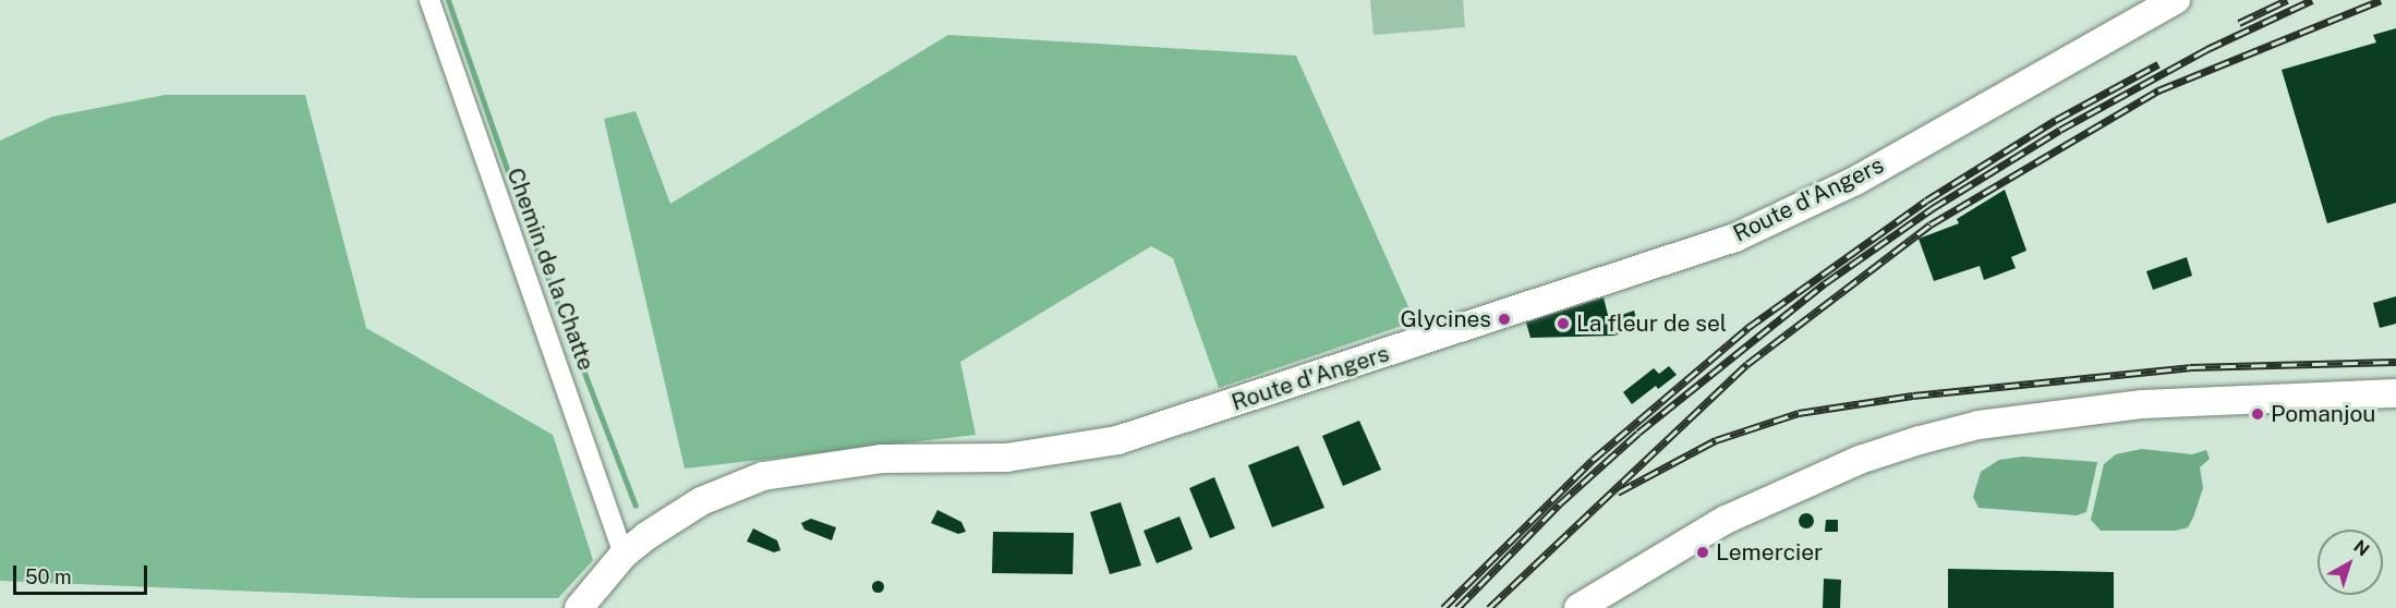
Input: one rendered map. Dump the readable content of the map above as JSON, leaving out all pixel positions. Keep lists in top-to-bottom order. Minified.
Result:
{"streets":{"street":["Route d'Angers","Chemin de la Chatte"]},"crossings":[["Route d'Angers","Chemin de la Chatte"]],"places":["Glycines","La fleur de sel","Pomanjou","Lemercier"],"scale_bar":"50 m","north":"top right"}
